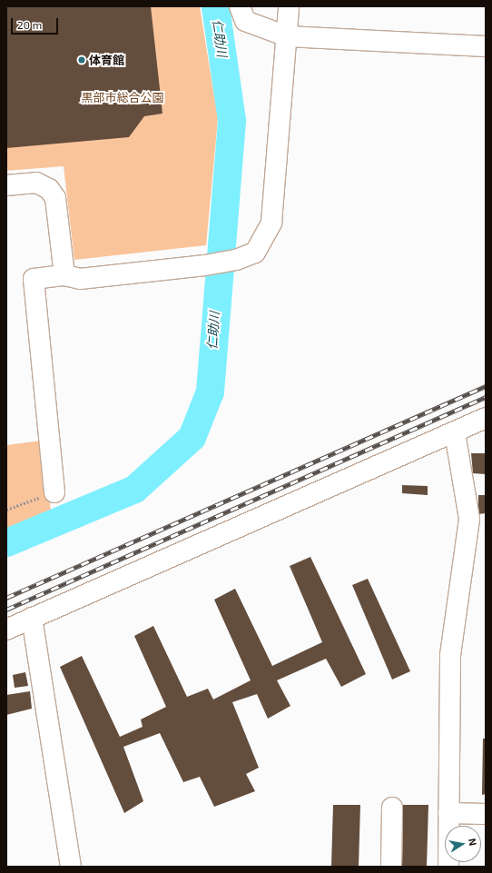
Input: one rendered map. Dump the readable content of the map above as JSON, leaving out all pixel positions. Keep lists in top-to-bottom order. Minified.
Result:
{"water":["仁助川"],"parks":["黒部市総合公園"],"places":["体育館"],"scale_bar":"20 m","north":"right"}
